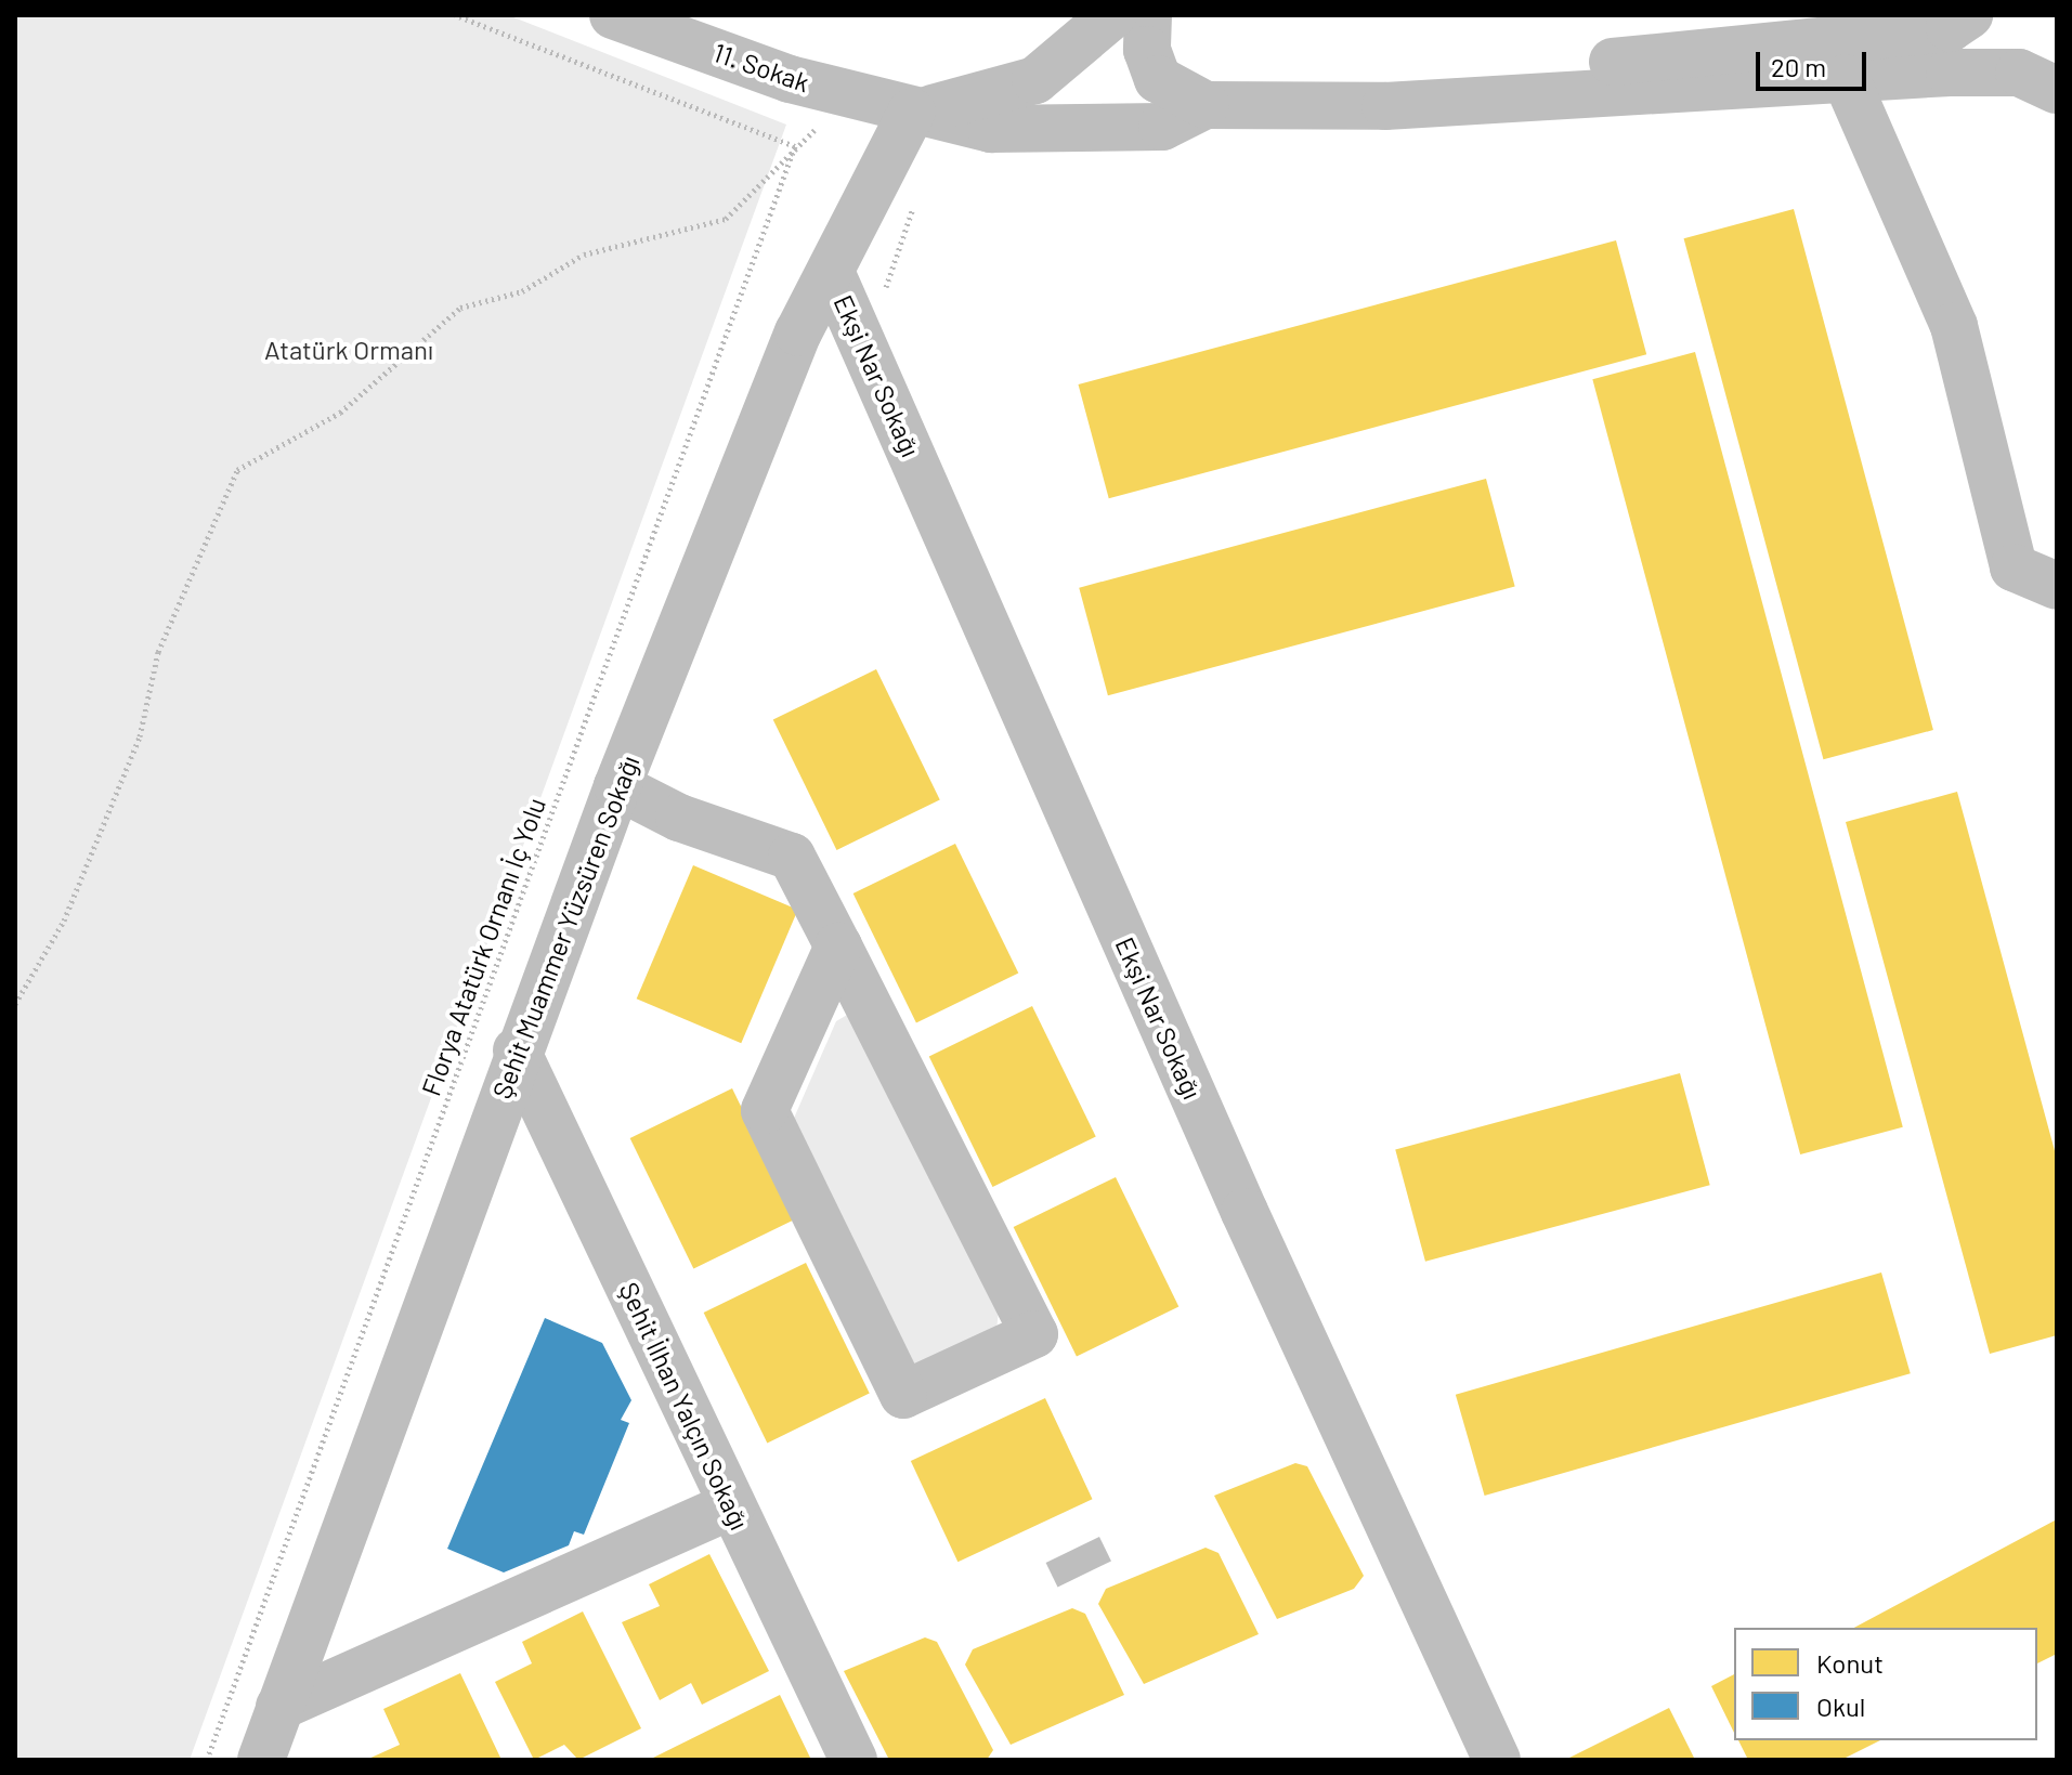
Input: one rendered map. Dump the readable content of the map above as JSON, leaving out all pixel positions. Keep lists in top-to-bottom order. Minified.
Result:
{"streets":{"street":["11. Sokak","Ekşi Nar Sokağı","Şehit Muammer Yüzsüren Sokağı","Şehit İlhan Yalçın Sokağı"],"path":["Florya Atatürk Ornanı İç Yolu"]},"crossings":[["11. Sokak","Şehit Muammer Yüzsüren Sokağı"],["Ekşi Nar Sokağı","Şehit Muammer Yüzsüren Sokağı"],["Şehit Muammer Yüzsüren Sokağı","Şehit İlhan Yalçın Sokağı"]],"parks":["Atatürk Ormanı"],"legend":["Konut","Okul"],"scale_bar":"20 m"}
